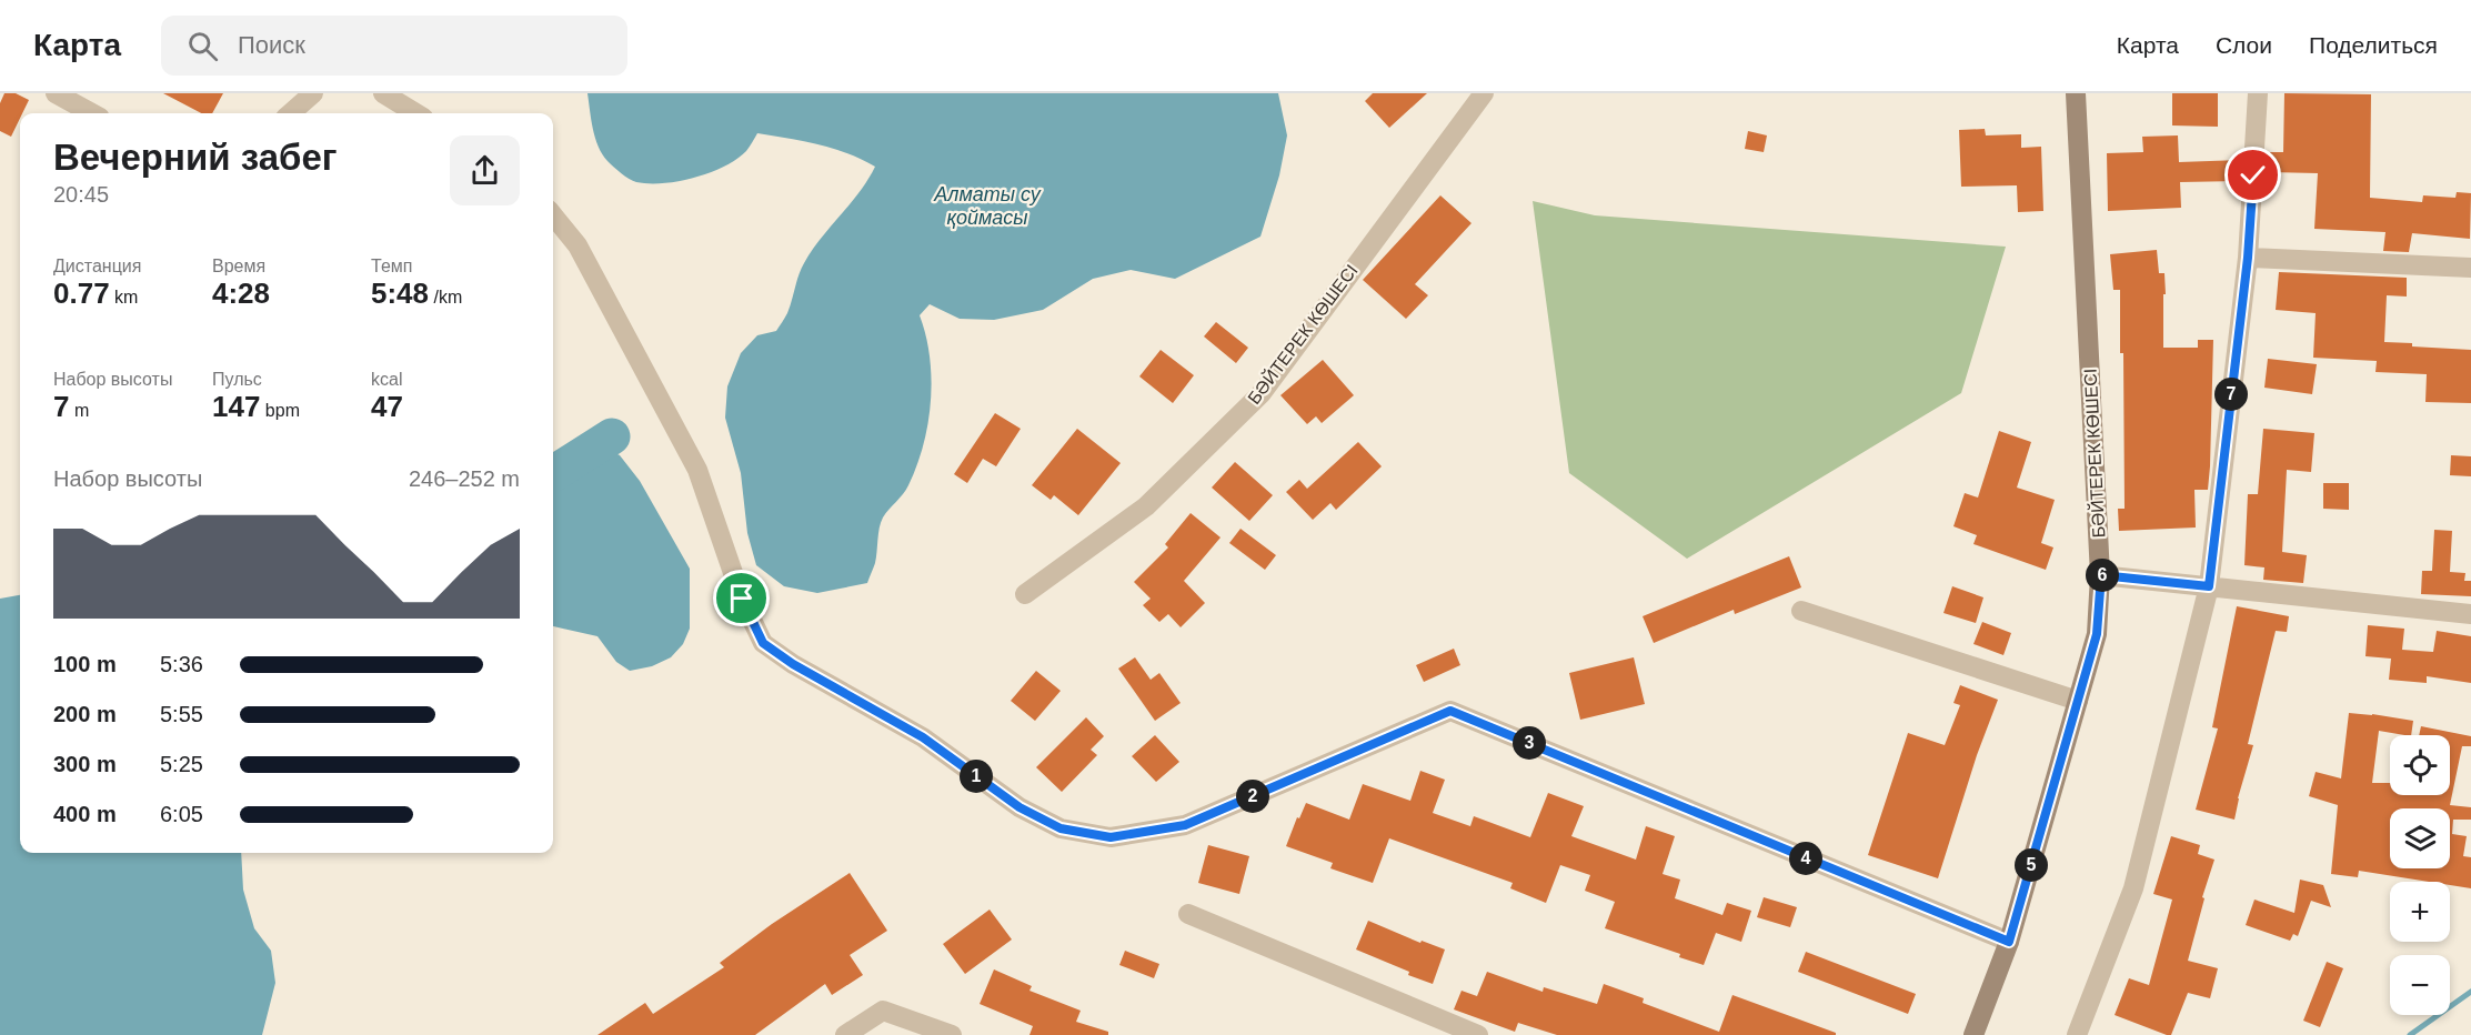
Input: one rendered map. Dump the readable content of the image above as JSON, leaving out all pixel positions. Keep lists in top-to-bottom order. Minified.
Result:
{"streets":{"street":["БӘЙТЕРЕК КӨШЕСІ"]},"water":["Алматы су қоймасы"],"page":{"header":"Карта","search":"Поиск","nav":["Карта","Слои","Поделиться"],"heading":["Вечерний забег","20:45"],"stats":[["Дистанция","0.77 km"],["Время","4:28"],["Темп","5:48 /km"],["Набор высоты","7 m"],["Пульс","147 bpm"],["kcal","47"]],"pins":["7","6","3","1","2","4","5"],"chart":["Набор высоты","246–252 m"],"list":[{"name":"100 m","note":"5:36"},{"name":"200 m","note":"5:55"},{"name":"300 m","note":"5:25"},{"name":"400 m","note":"6:05"}],"map_buttons":["+","−"]}}
